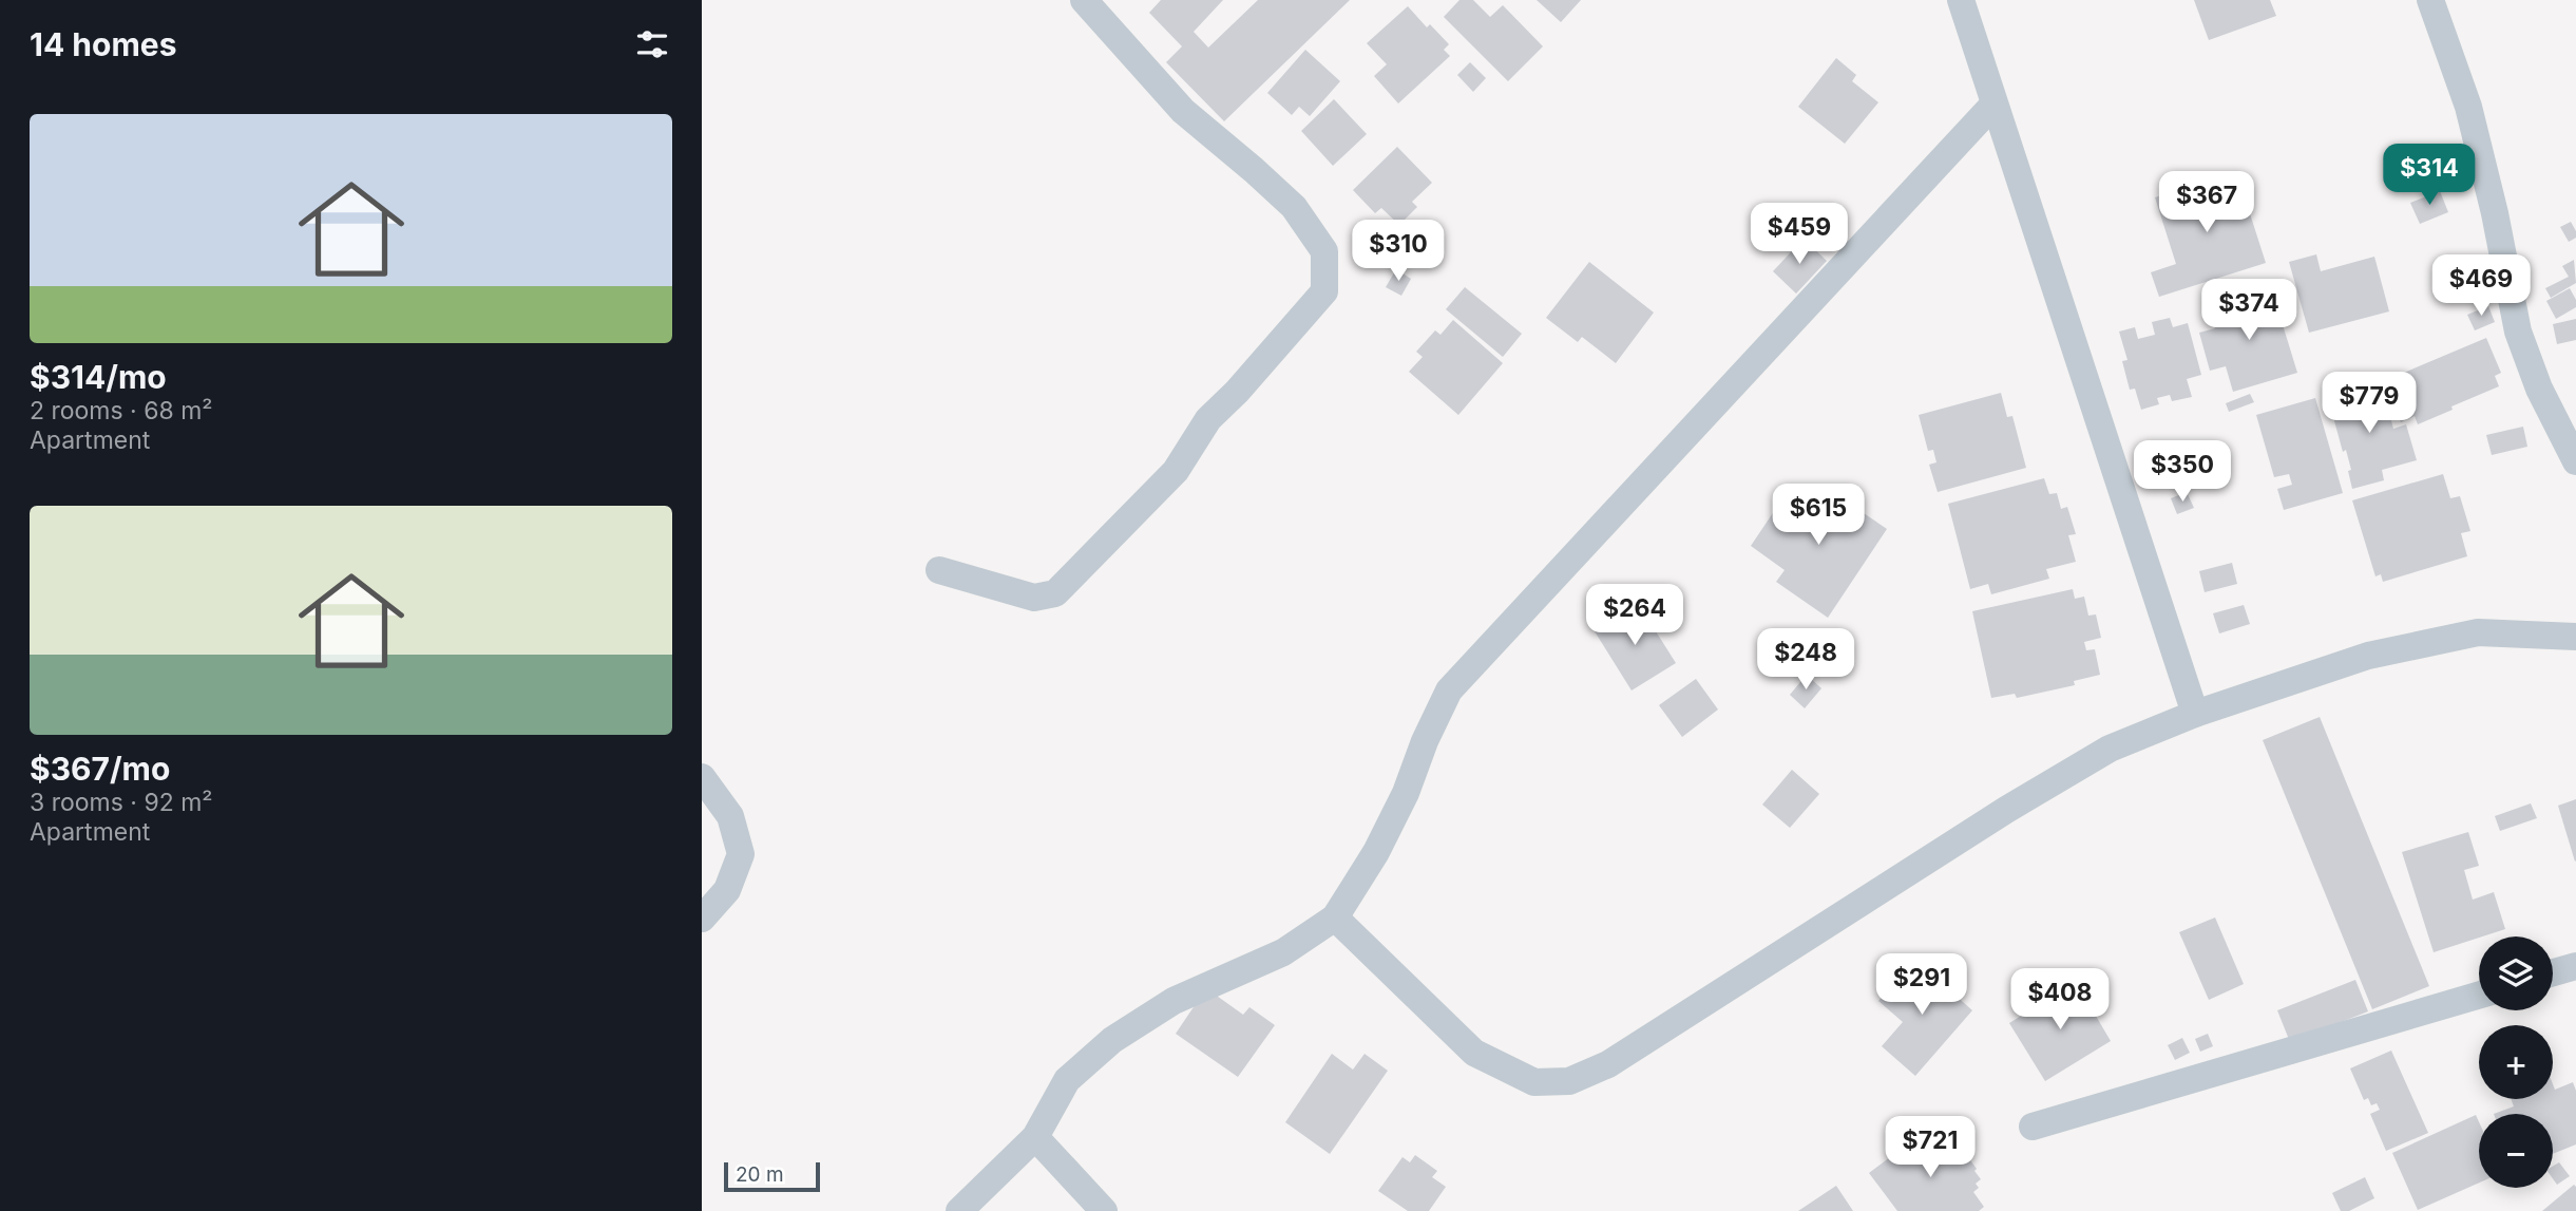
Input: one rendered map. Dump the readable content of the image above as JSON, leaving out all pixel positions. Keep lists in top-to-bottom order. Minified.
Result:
{"scale_bar":"20 m","page":{"heading":"14 homes","list":[{"name":"$314/mo","note":"2 rooms · 68 m² · Apartment"},{"name":"$367/mo","note":"3 rooms · 92 m² · Apartment"}],"price":["$314","$367","$459","$310","$469","$374","$779","$350","$615","$264","$248","$291","$408","$721"],"map_buttons":["+","−"],"scale":"20 m"}}
